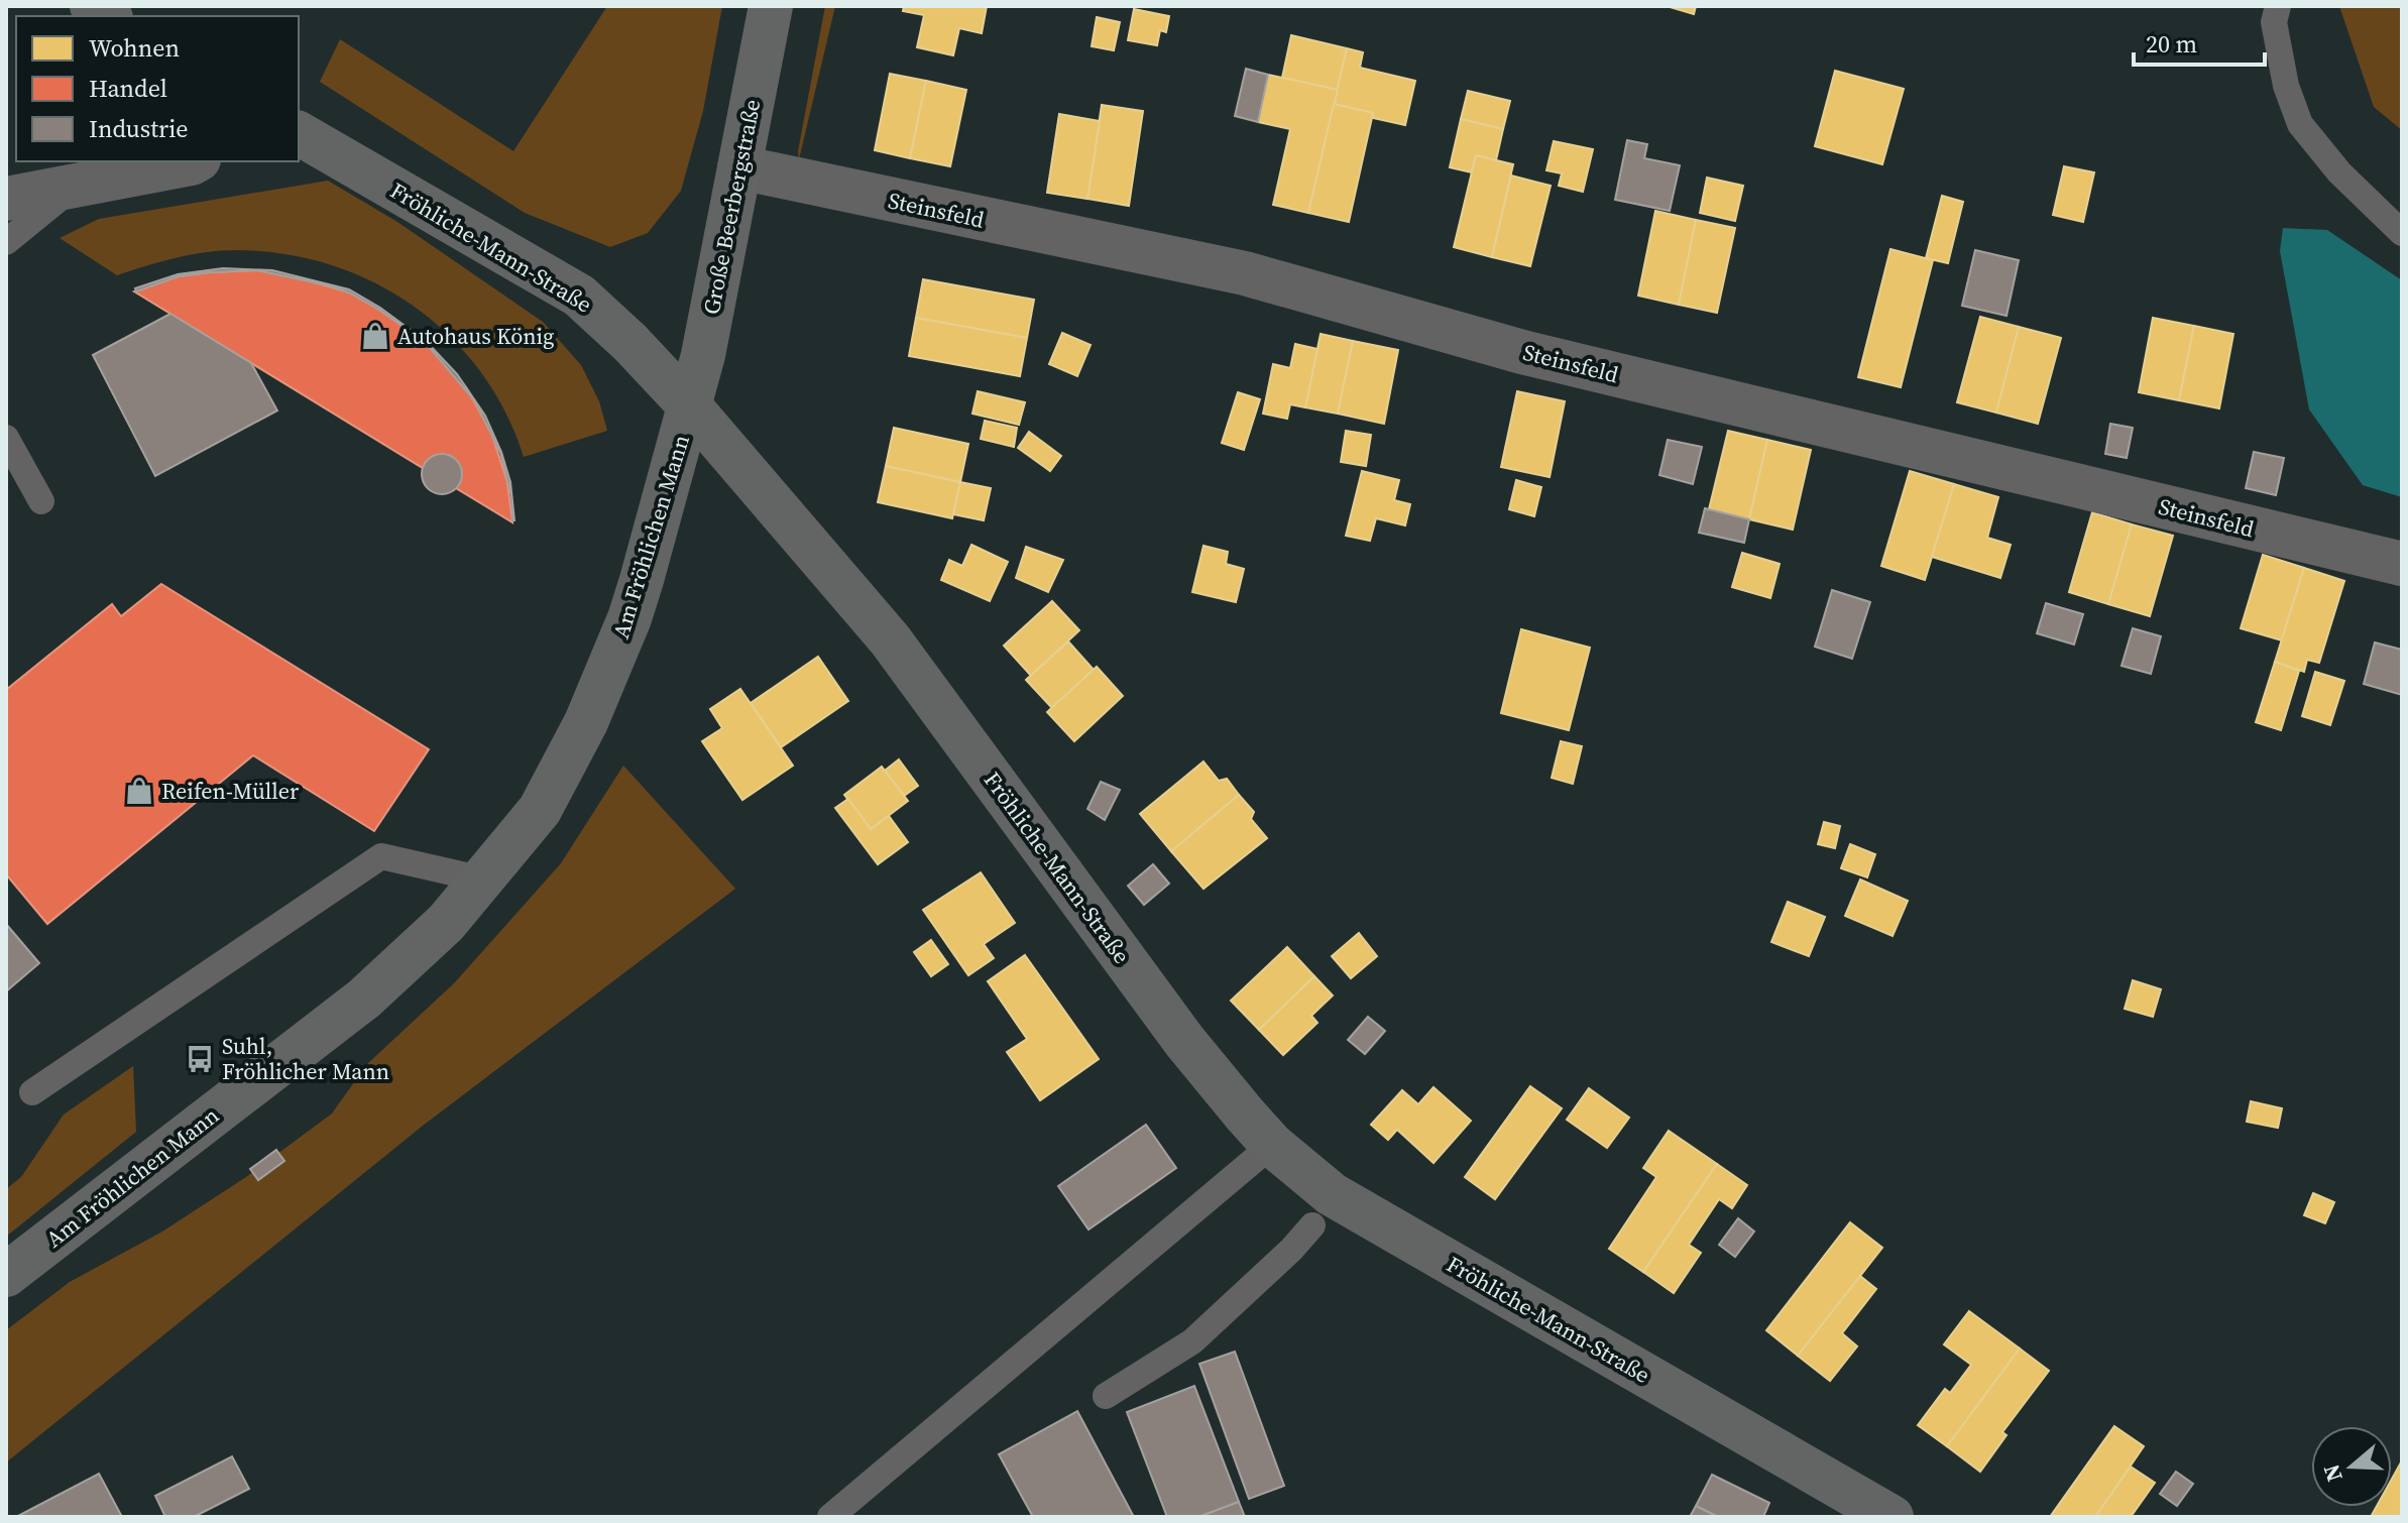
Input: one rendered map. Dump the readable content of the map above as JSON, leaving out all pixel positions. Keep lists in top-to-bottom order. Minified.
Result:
{"streets":{"street":["Große Beerbergstraße","Steinsfeld","Fröhliche-Mann-Straße","Am Fröhlichen Mann"]},"crossings":[["Große Beerbergstraße","Steinsfeld"],["Große Beerbergstraße","Fröhliche-Mann-Straße"],["Große Beerbergstraße","Am Fröhlichen Mann"],["Fröhliche-Mann-Straße","Am Fröhlichen Mann"]],"places":{"shop":["Autohaus König","Reifen-Müller"],"bus stop":["Suhl, Fröhlicher Mann"]},"legend":["Wohnen","Handel","Industrie"],"scale_bar":"20 m","north":"left"}
